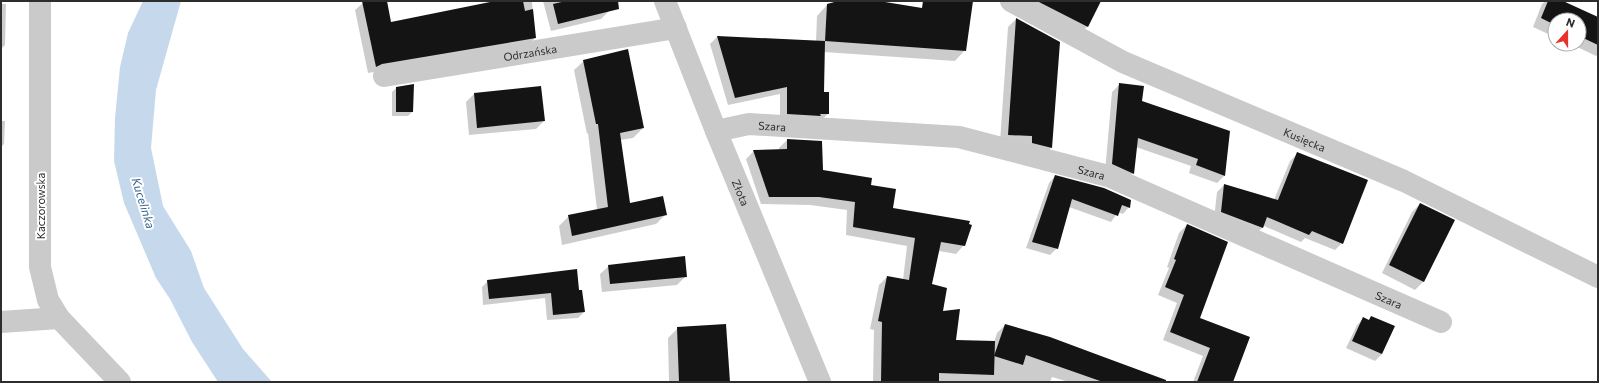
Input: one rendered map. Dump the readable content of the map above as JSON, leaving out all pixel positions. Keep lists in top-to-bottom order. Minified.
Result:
{"streets":{"street":["Odrzańska","Szara","Kusięcka","Złota","Kaczorowska"]},"crossings":[["Odrzańska","Złota"],["Szara","Złota"]],"water":["Kucelinka"],"north":"top"}
